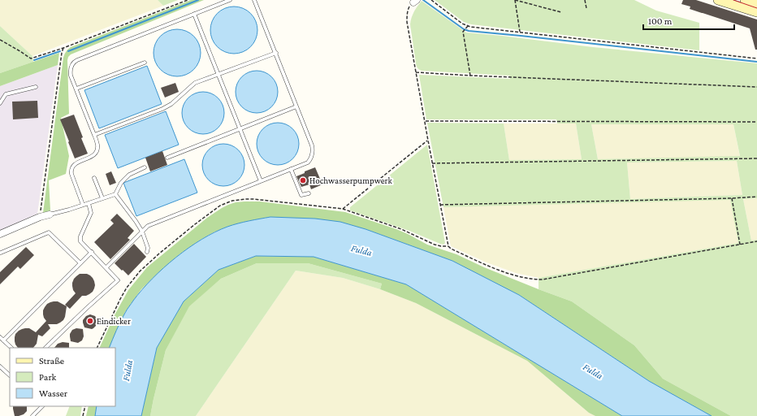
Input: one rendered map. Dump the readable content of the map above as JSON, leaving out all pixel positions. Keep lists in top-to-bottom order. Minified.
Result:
{"water":["Fulda"],"places":["Hochwasserpumpwerk","Eindicker"],"legend":["Straße","Park","Wasser"],"scale_bar":"100 m"}
